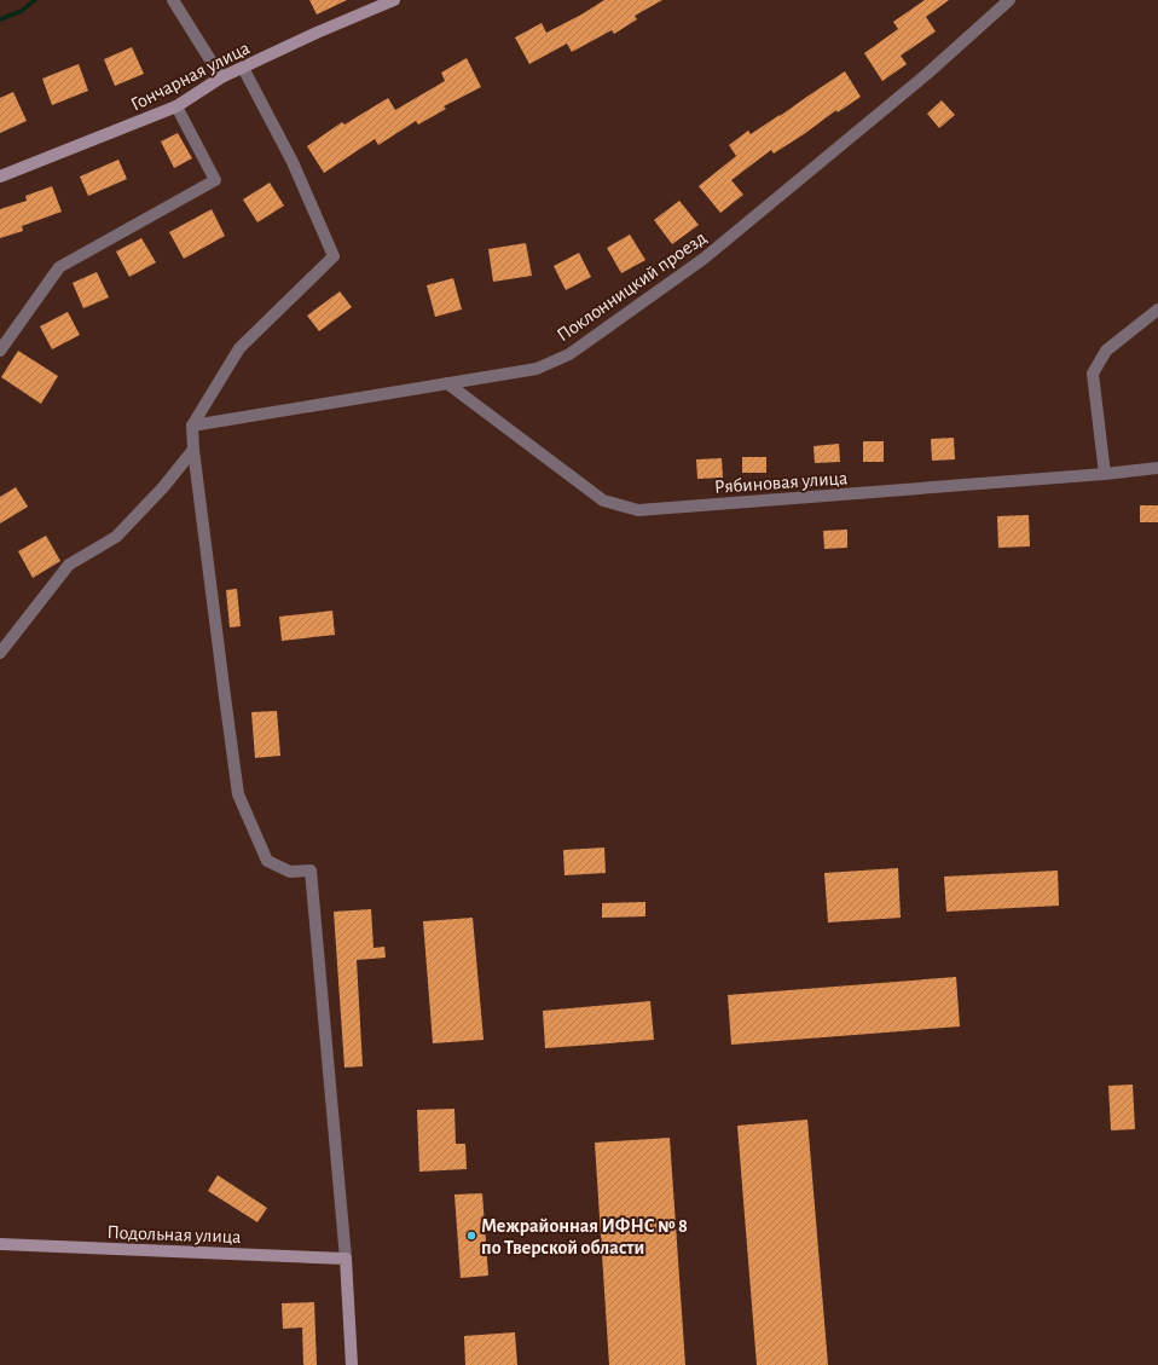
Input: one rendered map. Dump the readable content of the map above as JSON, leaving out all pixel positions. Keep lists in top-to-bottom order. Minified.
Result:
{"streets":{"street":["Гончарная улица","Поклонницкий проезд","Рябиновая улица","Подольная улица"]},"crossings":[["Поклонницкий проезд","Рябиновая улица"]],"places":["Межрайонная ИФНС № 8 по Тверской области"]}
